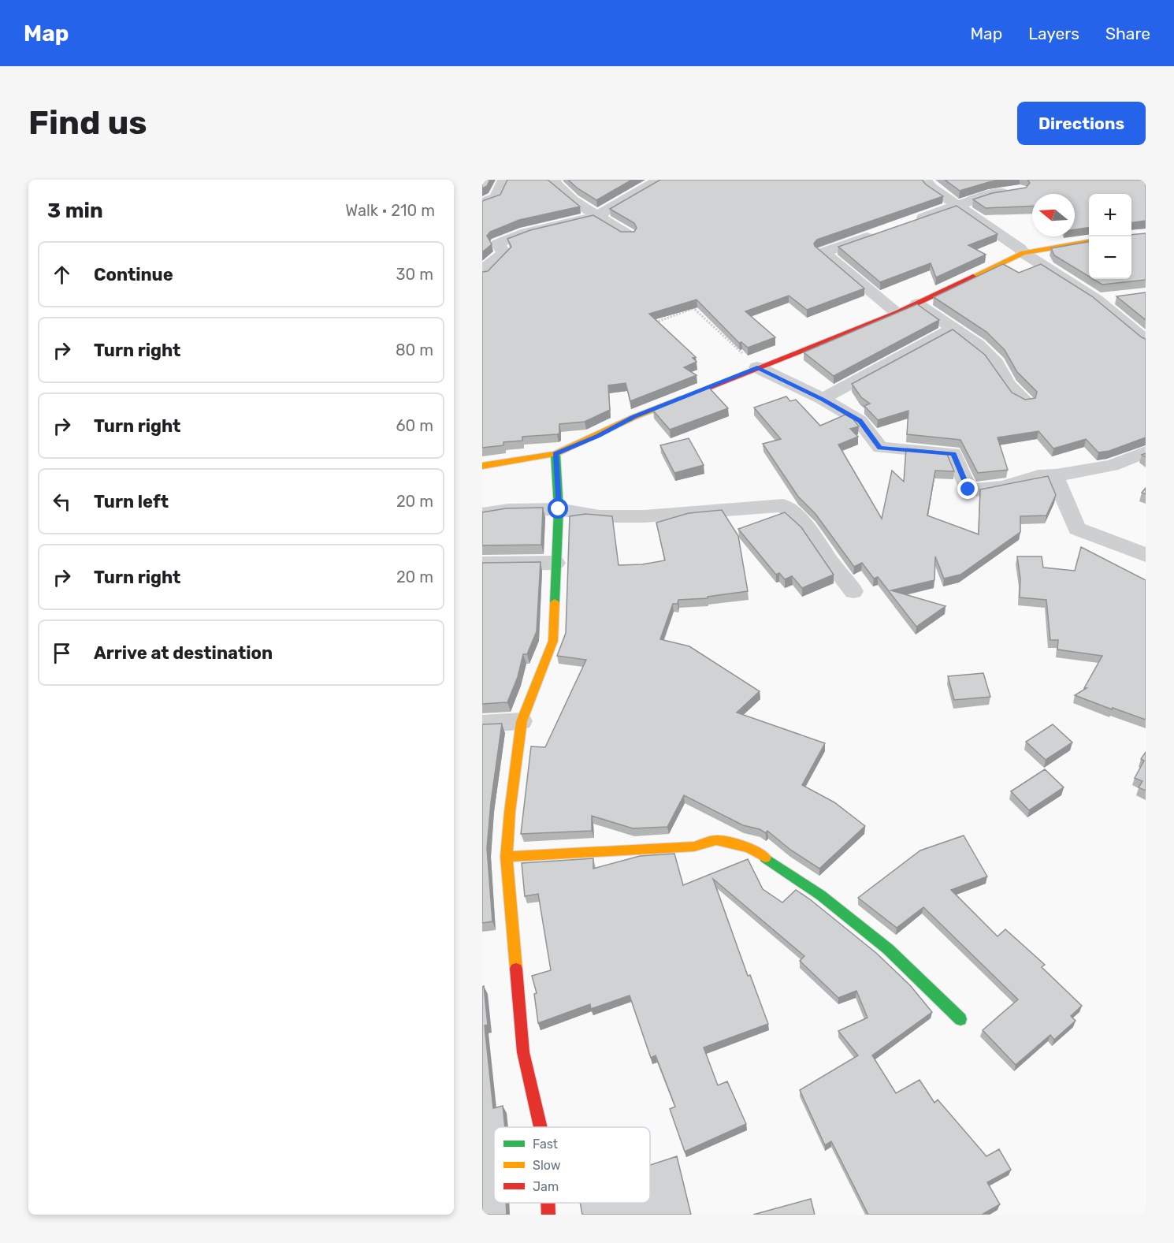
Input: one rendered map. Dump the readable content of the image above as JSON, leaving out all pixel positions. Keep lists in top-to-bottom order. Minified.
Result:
{"legend":["Fast","Slow","Jam"],"north":"left","page":{"header":"Map","nav":["Map","Layers","Share"],"buttons":"Directions","title":"Find us","heading":["3 min","Walk · 210 m"],"map_buttons":["+","−"],"list":[["Continue","30 m"],["Turn right","80 m"],["Turn right","60 m"],["Turn left","20 m"],["Turn right","20 m"],"Arrive at destination"]}}
